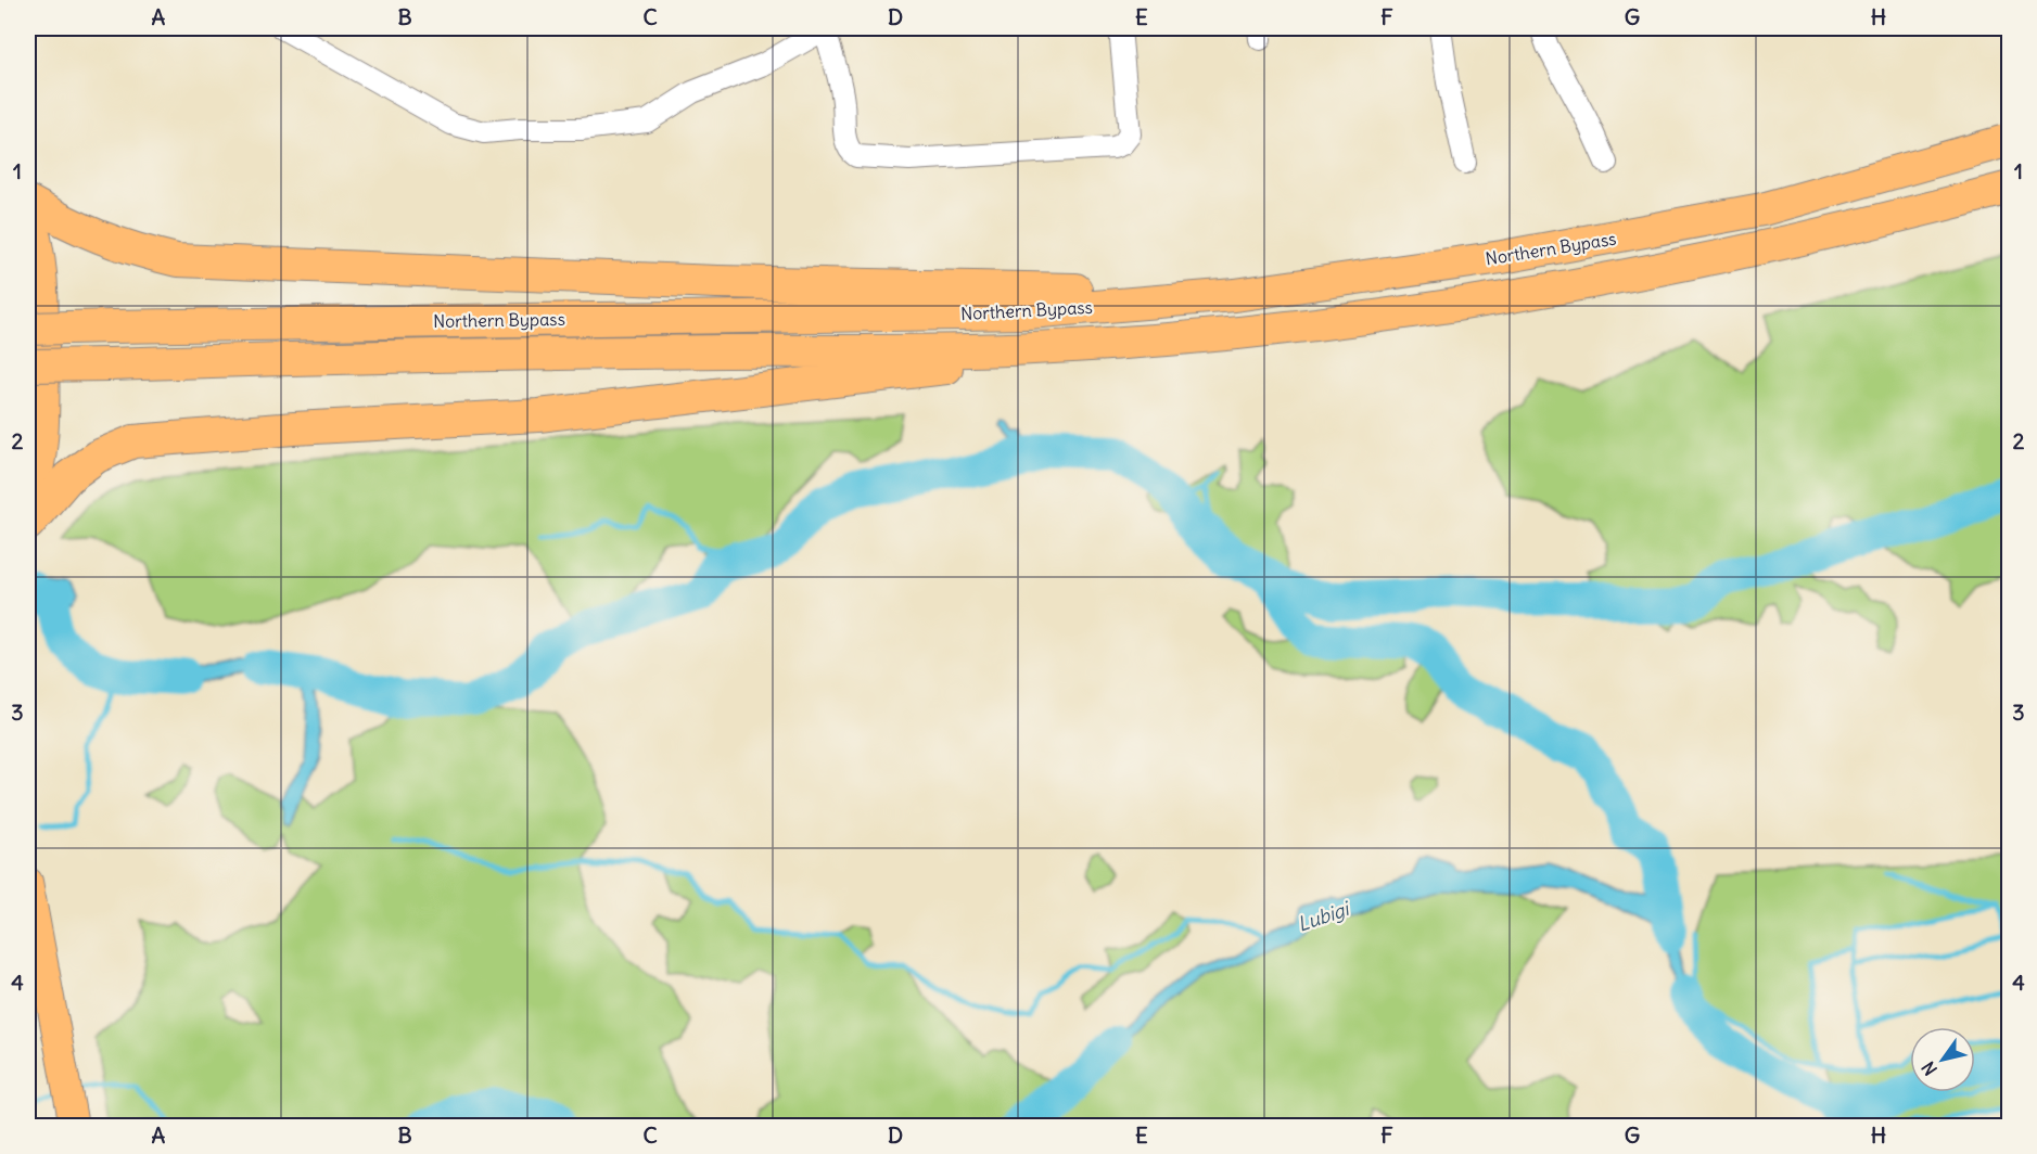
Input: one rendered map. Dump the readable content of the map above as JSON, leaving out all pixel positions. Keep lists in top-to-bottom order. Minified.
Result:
{"streets":{"highway":["Northern Bypass"]},"water":["Lubigi"],"north":"bottom left","grid":{"columns":["A","B","C","D","E","F","G","H"],"rows":["1","2","3","4"]}}
